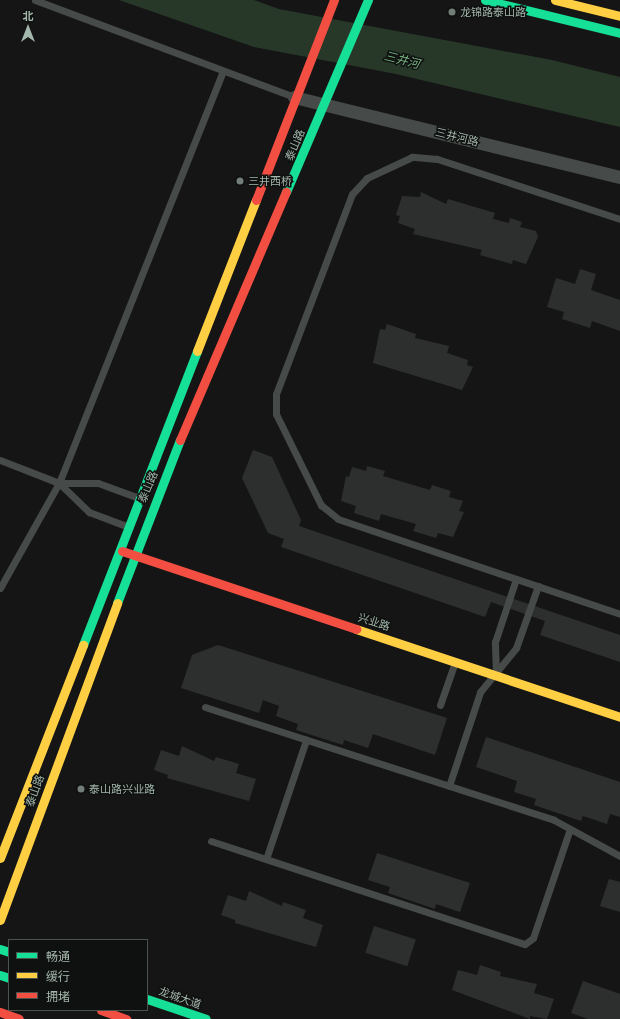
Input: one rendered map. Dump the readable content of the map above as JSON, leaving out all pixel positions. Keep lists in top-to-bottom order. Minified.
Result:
{"streets":{"main road":["泰山路","兴业路","龙城大道"],"street":["三井河路"]},"crossings":[["三井河路","泰山路"],["泰山路","兴业路"]],"water":["三井河"],"places":["龙锦路泰山路","三井西桥","泰山路兴业路"],"legend":["畅通","缓行","拥堵"],"north":"top"}
